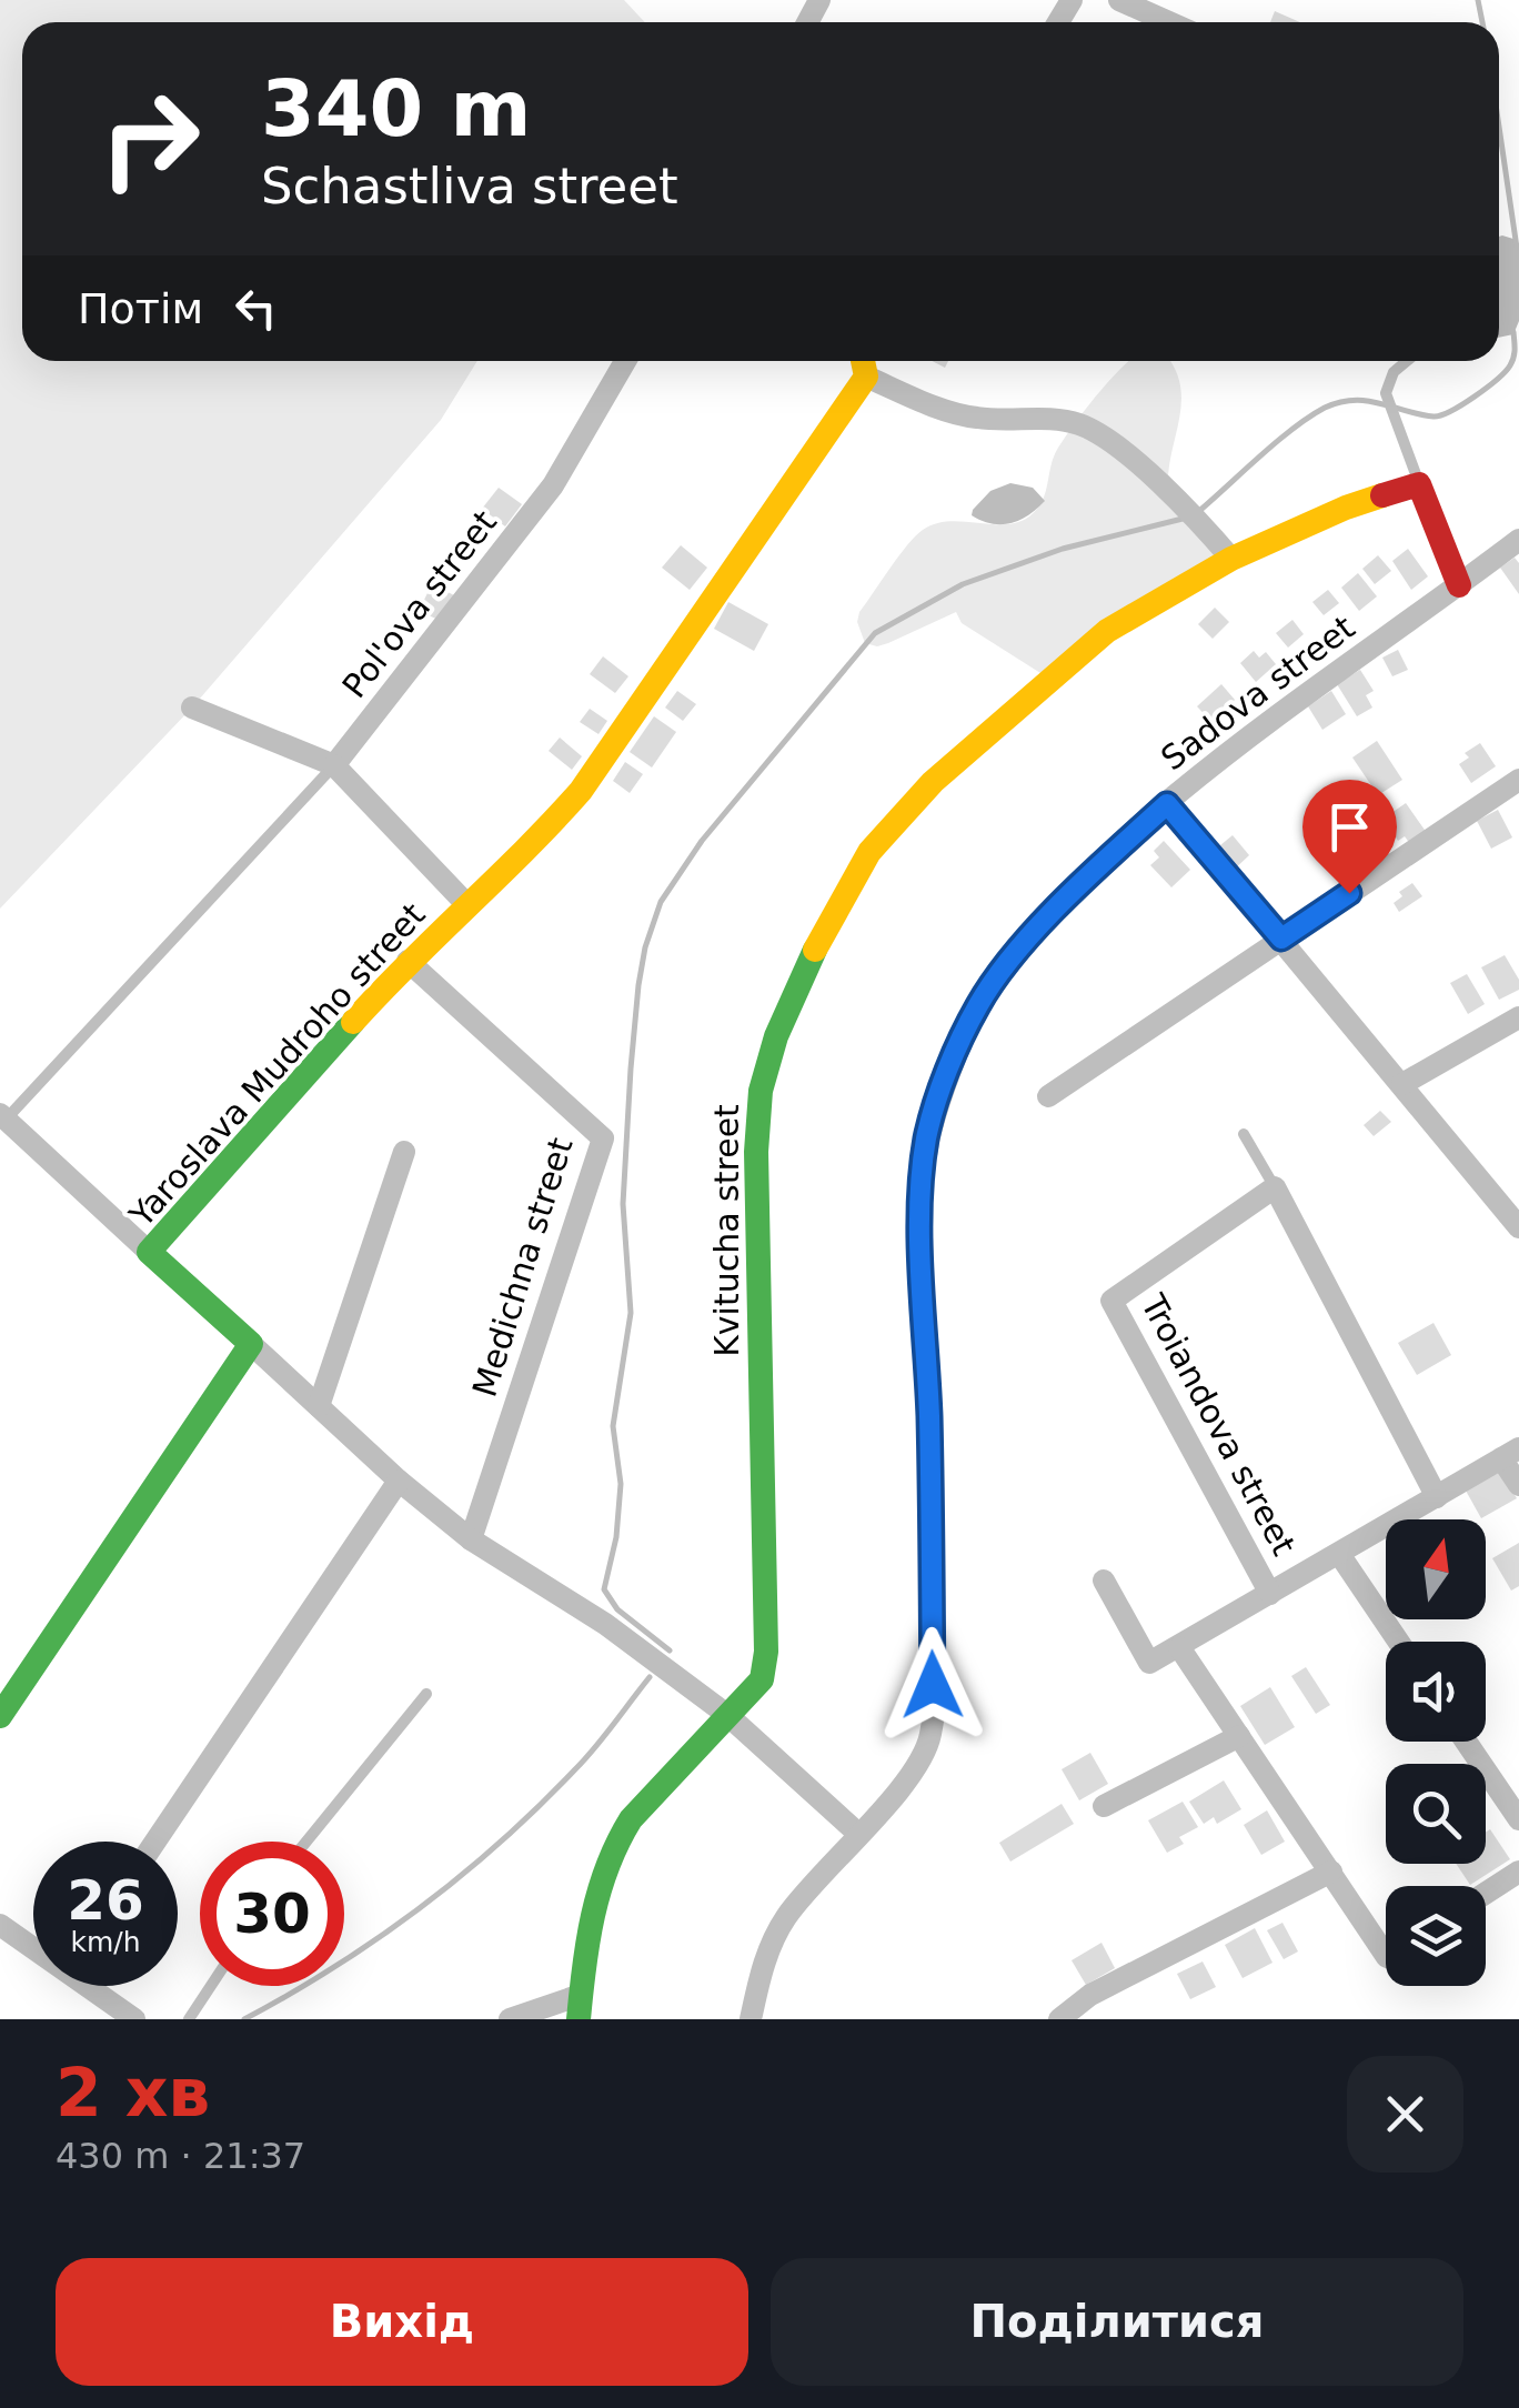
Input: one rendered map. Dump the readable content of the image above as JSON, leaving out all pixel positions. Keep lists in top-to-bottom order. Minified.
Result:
{"streets":{"street":["Pol'ova street","Sadova street","Yaroslava Mudroho street","Kvitucha street","Medichna street","Troiandova street"]},"crossings":[["Yaroslava Mudroho street","Medichna street"]],"north":"top","page":{"turn":["340 m","Schastliva street"],"then":"Потім","speed":"26 km/h","limit":"30","heading":["2 хв","430 m · 21:37"],"buttons":["Вихід","Поділитися"]}}
